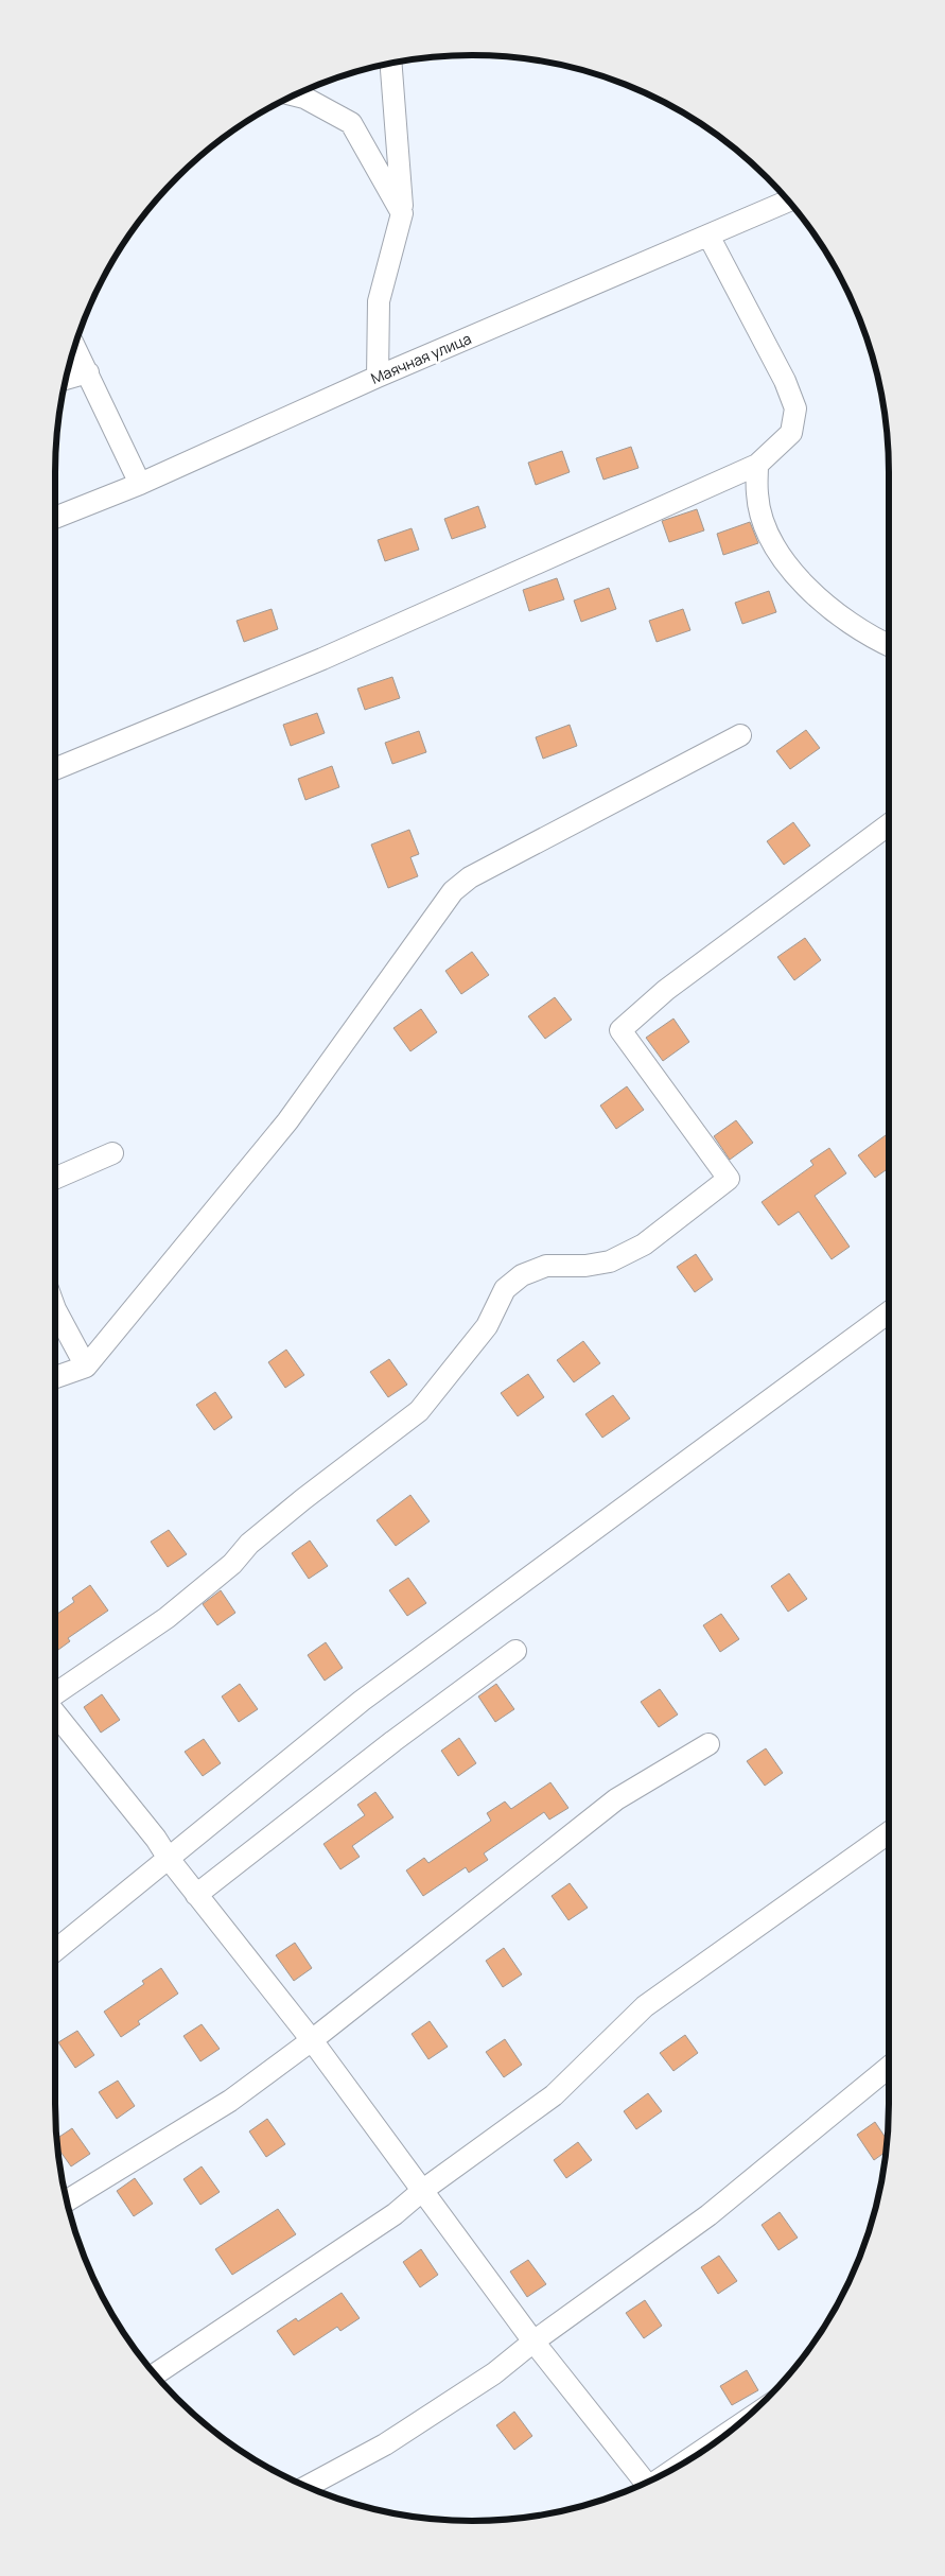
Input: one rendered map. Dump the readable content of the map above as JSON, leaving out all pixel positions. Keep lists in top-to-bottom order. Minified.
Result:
{"streets":{"street":["Маячная улица"]}}
